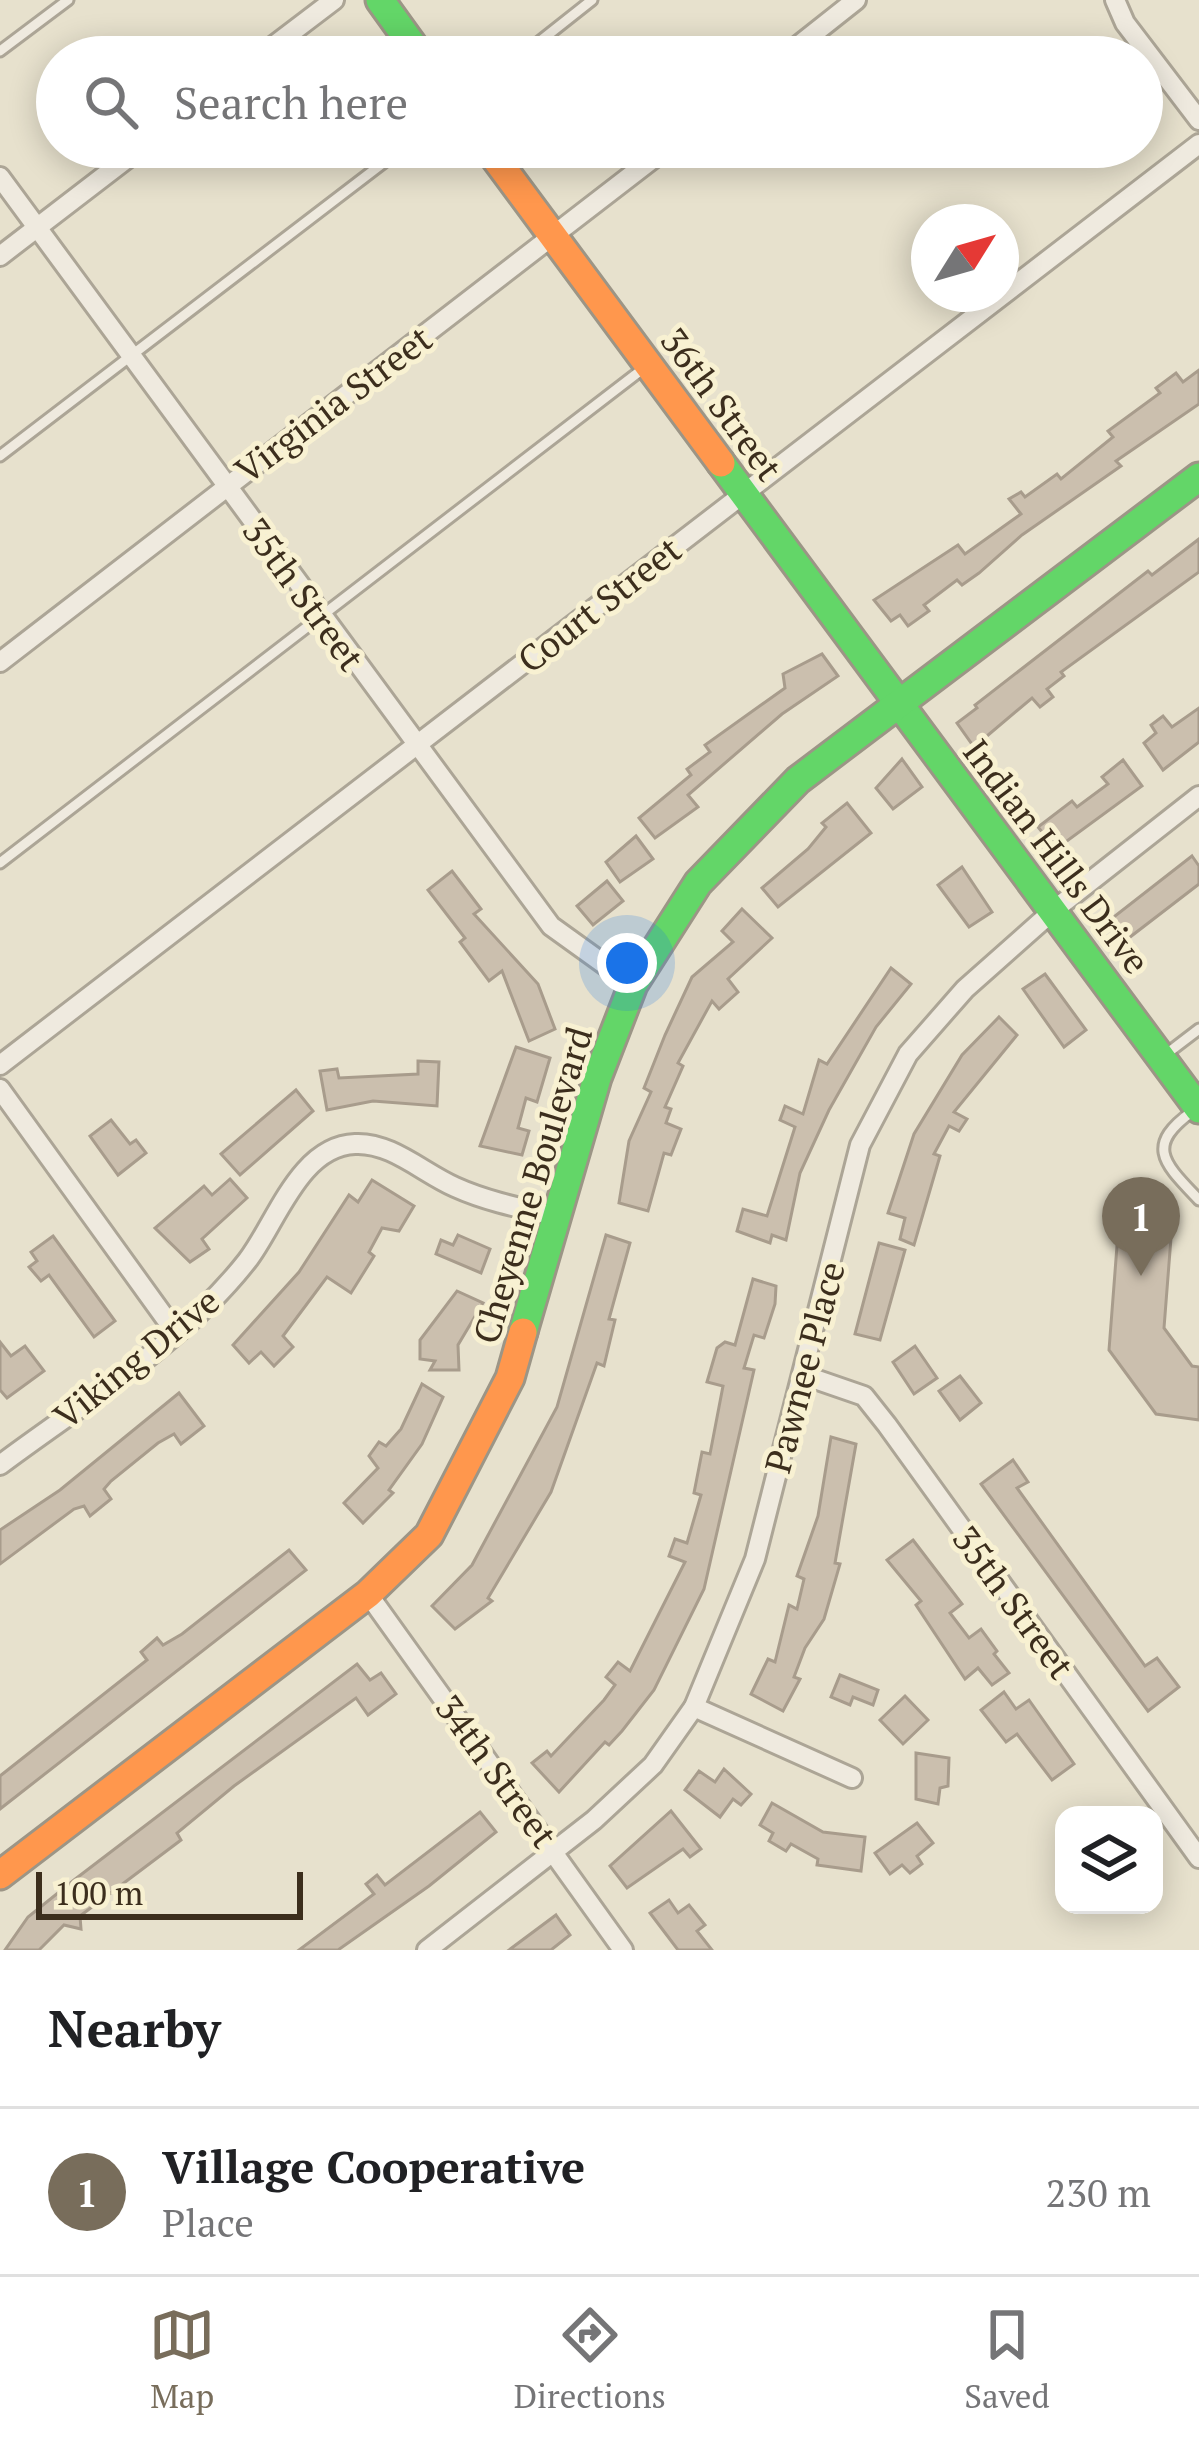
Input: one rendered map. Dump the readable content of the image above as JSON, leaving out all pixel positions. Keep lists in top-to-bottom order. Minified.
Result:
{"streets":{"street":["Virginia Street","36th Street","35th Street","Court Street","Indian Hills Drive","Cheyenne Boulevard","Viking Drive","Pawnee Place","34th Street"]},"crossings":[["Virginia Street","36th Street"],["Virginia Street","35th Street"],["36th Street","Court Street"],["36th Street","Indian Hills Drive"],["36th Street","Cheyenne Boulevard"],["35th Street","Court Street"],["35th Street","Cheyenne Boulevard"],["35th Street","Pawnee Place"],["Indian Hills Drive","Cheyenne Boulevard"],["Indian Hills Drive","Pawnee Place"],["Cheyenne Boulevard","Viking Drive"],["Cheyenne Boulevard","34th Street"],["Pawnee Place","34th Street"]],"scale_bar":"100 m","north":"top right","page":{"search":"Search here","pins":"1","scale":"100 m","heading":"Nearby","list":[{"mark":"1","name":"Village Cooperative","note":"Place","value":"230 m"}],"nav":["Map","Directions","Saved"]}}
